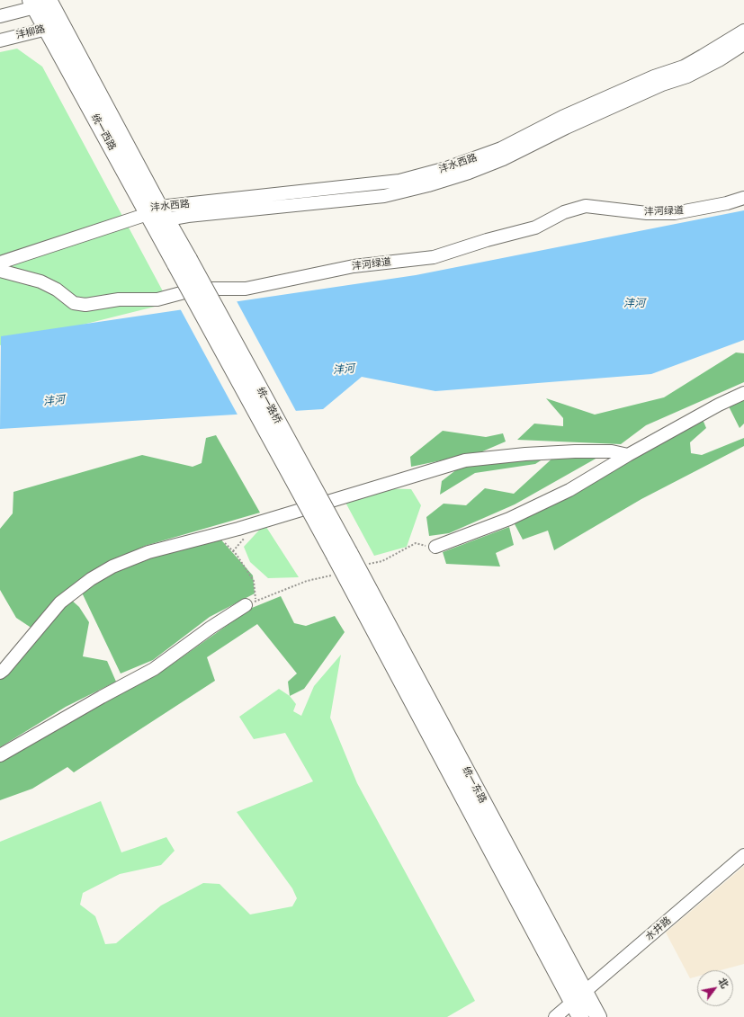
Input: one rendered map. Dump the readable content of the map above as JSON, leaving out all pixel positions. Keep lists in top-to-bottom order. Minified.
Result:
{"streets":{"main road":["统一西路","统一路桥","统一东路"],"street":["沣柳路","沣水西路","沣河绿道","水井路"]},"crossings":[["沣柳路","统一西路"],["统一西路","沣水西路"],["统一西路","统一路桥"],["统一路桥","统一东路"],["统一东路","水井路"]],"water":["沣河"],"north":"top right"}
